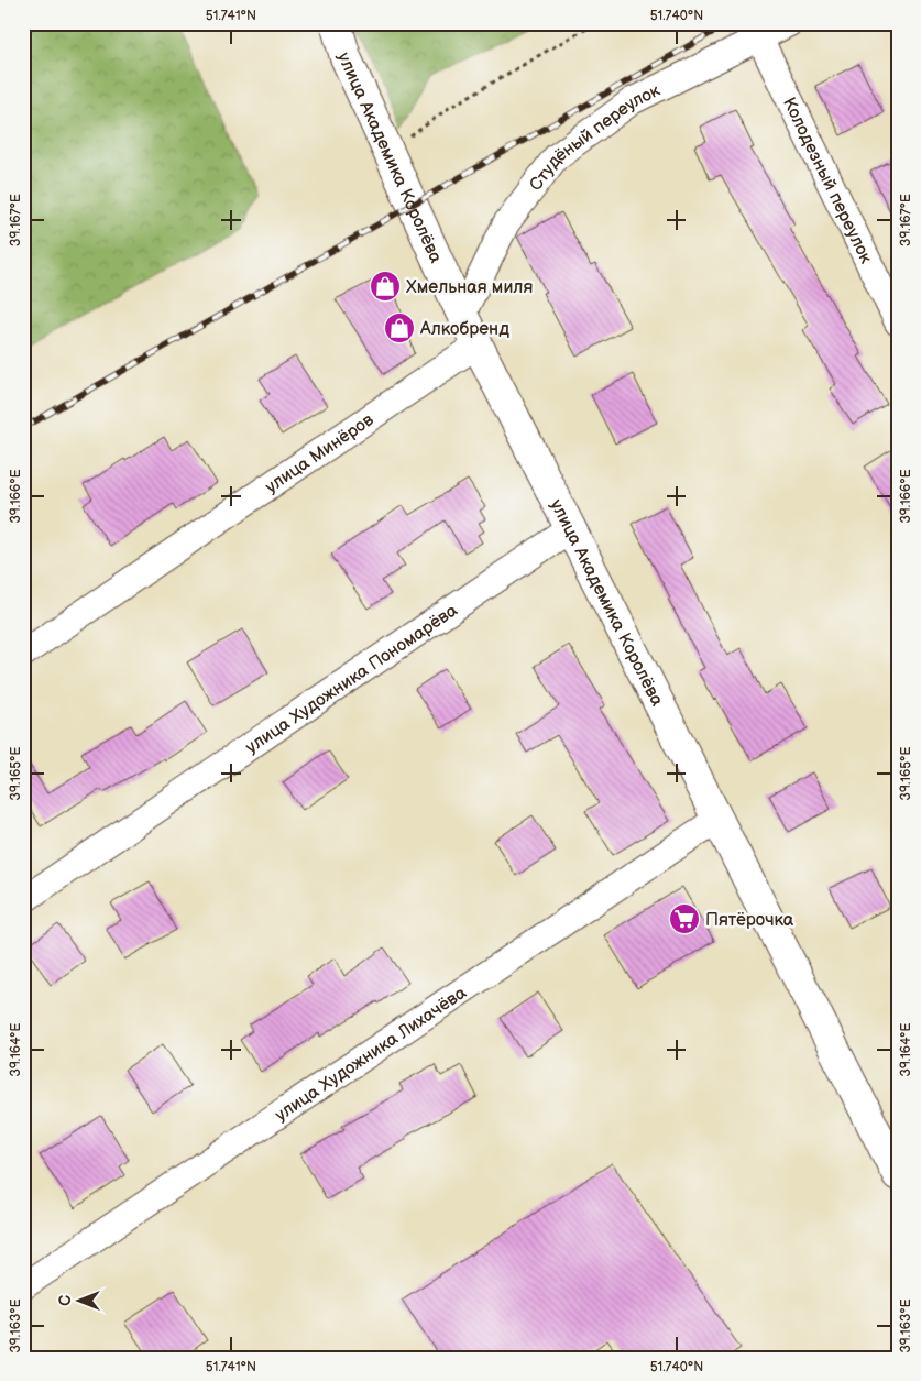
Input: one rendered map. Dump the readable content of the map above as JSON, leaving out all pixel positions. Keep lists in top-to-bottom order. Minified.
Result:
{"streets":{"street":["Студёный переулок","улица Академика Королёва","Колодезный переулок","улица Минёров","улица Художника Пономарёва","улица Художника Лихачёва"]},"crossings":[["Студёный переулок","улица Академика Королёва"],["Студёный переулок","Колодезный переулок"],["улица Академика Королёва","улица Минёров"],["улица Академика Королёва","улица Художника Пономарёва"],["улица Академика Королёва","улица Художника Лихачёва"]],"places":{"shop":["Хмельная миля","Алкобренд"],"supermarket":["Пятёрочка"]},"north":"left","coordinates":["51.741°N","51.740°N","39.167°E","39.166°E","39.165°E","39.164°E","39.163°E"]}
